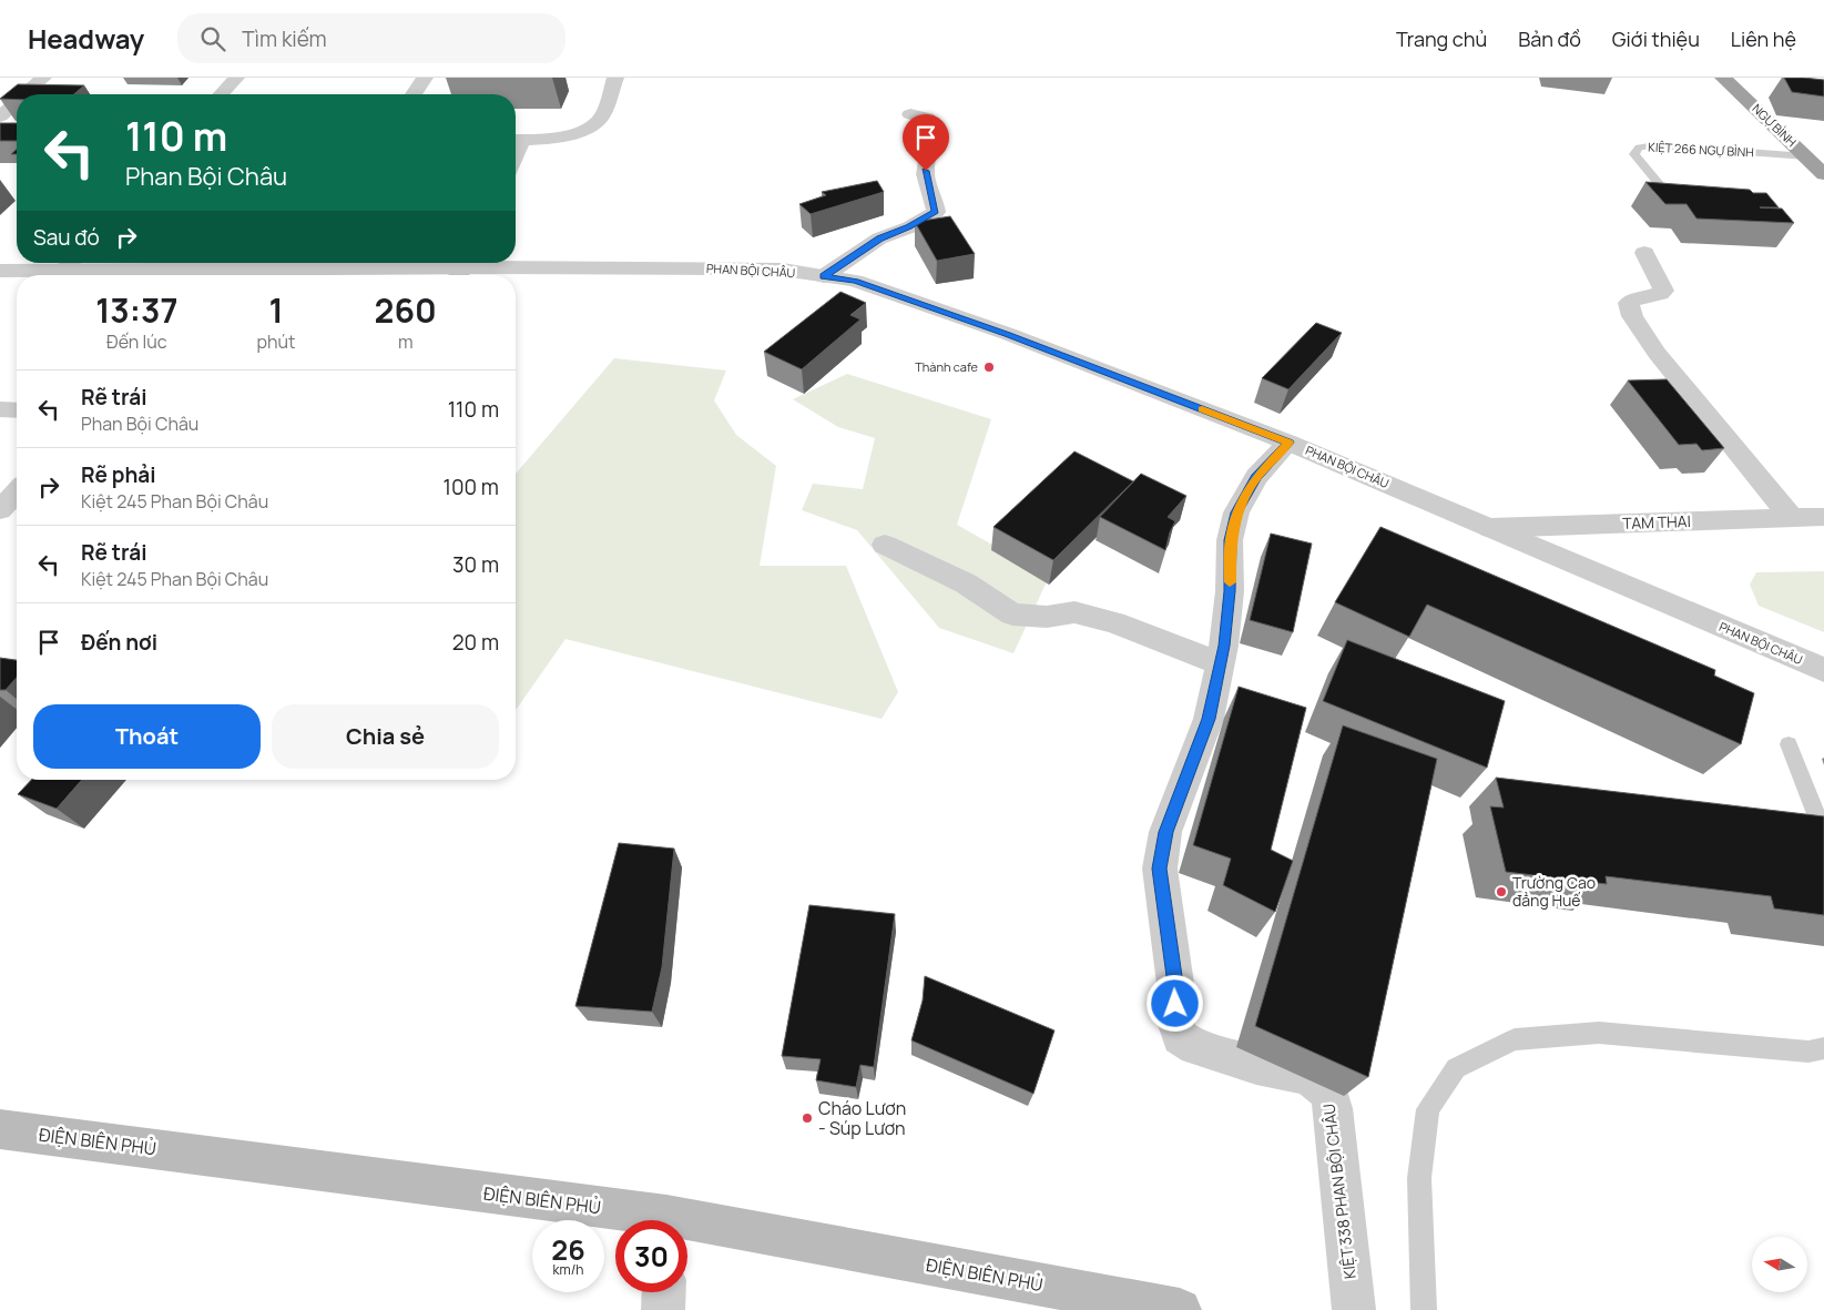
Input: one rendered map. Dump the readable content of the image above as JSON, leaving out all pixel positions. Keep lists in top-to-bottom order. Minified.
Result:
{"streets":{"highway":["NGỰ BÌNH"],"main road":["ĐIỆN BIÊN PHỦ"],"street":["PHAN BỘI CHÂU","TAM THAI","KIỆT 338 PHAN BỘI CHÂU"],"lane":["KIỆT 266 NGỰ BÌNH"]},"crossings":[["NGỰ BÌNH","KIỆT 266 NGỰ BÌNH"],["PHAN BỘI CHÂU","TAM THAI"],["PHAN BỘI CHÂU","KIỆT 338 PHAN BỘI CHÂU"]],"places":["Thành cafe","Trường Cao đẳng Huế","Cháo Lươn - Súp Lươn"],"north":"left","page":{"header":"Headway","search":"Tìm kiếm","nav":["Trang chủ","Bản đồ","Giới thiệu","Liên hệ"],"turn":["110 m","Phan Bội Châu"],"then":"Sau đó","eta":["13:37","Đến lúc","1","phút","260","m"],"list":[{"name":"Rẽ trái","note":"Phan Bội Châu","value":"110 m"},{"name":"Rẽ phải","note":"Kiệt 245 Phan Bội Châu","value":"100 m"},{"name":"Rẽ trái","note":"Kiệt 245 Phan Bội Châu","value":"30 m"},{"name":"Đến nơi","value":"20 m"}],"buttons":["Thoát","Chia sẻ"],"speed":"26 km/h","limit":"30"}}
